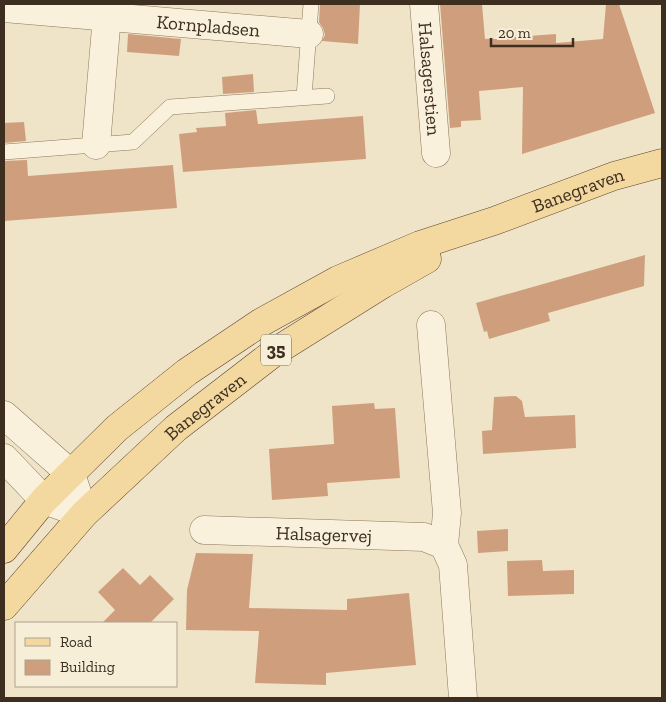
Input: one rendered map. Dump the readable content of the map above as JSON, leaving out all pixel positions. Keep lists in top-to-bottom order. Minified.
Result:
{"streets":{"main road":["Banegraven","35"],"street":["Kornpladsen","Halsagerstien","Halsagervej"]},"legend":["Road","Building"],"scale_bar":"20 m"}
